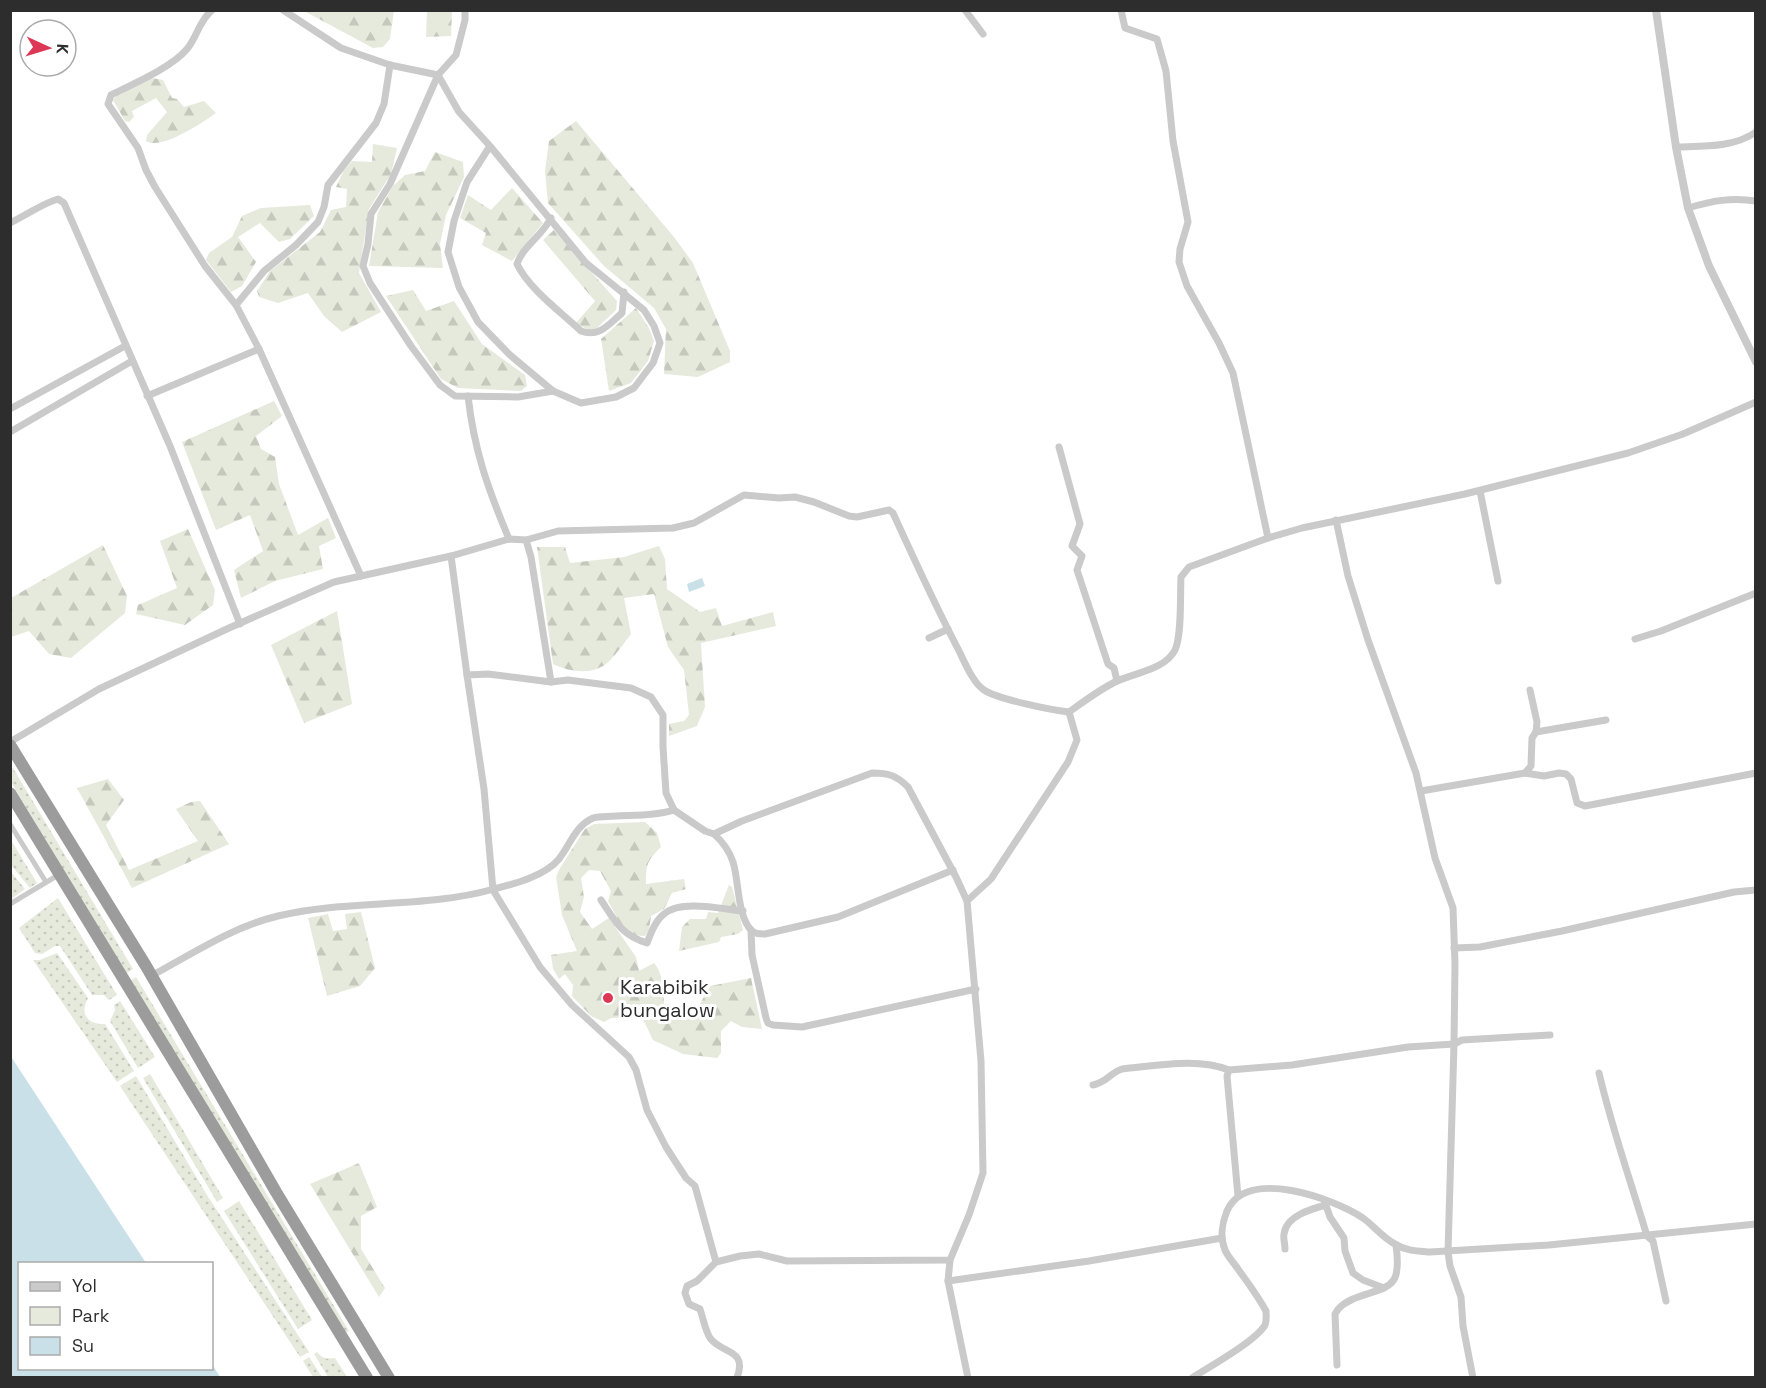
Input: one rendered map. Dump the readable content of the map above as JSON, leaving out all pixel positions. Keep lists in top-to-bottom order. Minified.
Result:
{"places":["Karabibik bungalow"],"legend":["Yol","Park","Su"],"north":"right"}
